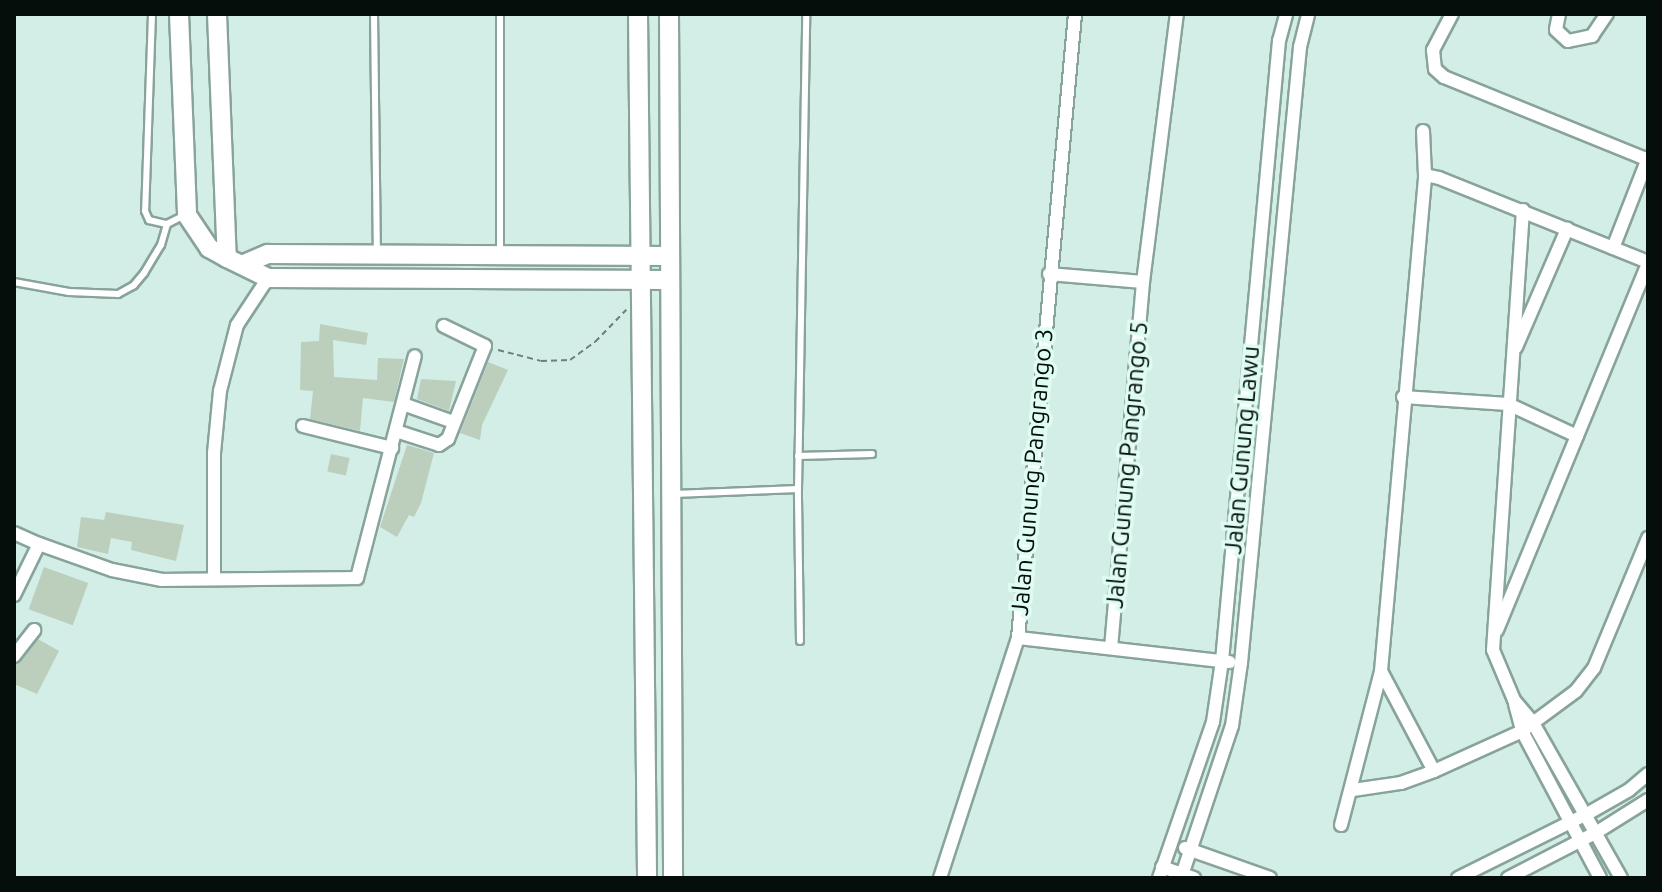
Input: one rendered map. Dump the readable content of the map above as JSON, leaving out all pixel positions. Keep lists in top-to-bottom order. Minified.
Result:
{"streets":{"street":["Jalan Gunung Lawu","Jalan Gunung Pangrango 5","Jalan Gunung Pangrango 3"]},"crossings":[["Jalan Gunung Lawu","Jalan Gunung Pangrango 3"],["Jalan Gunung Pangrango 5","Jalan Gunung Pangrango 3"]]}
